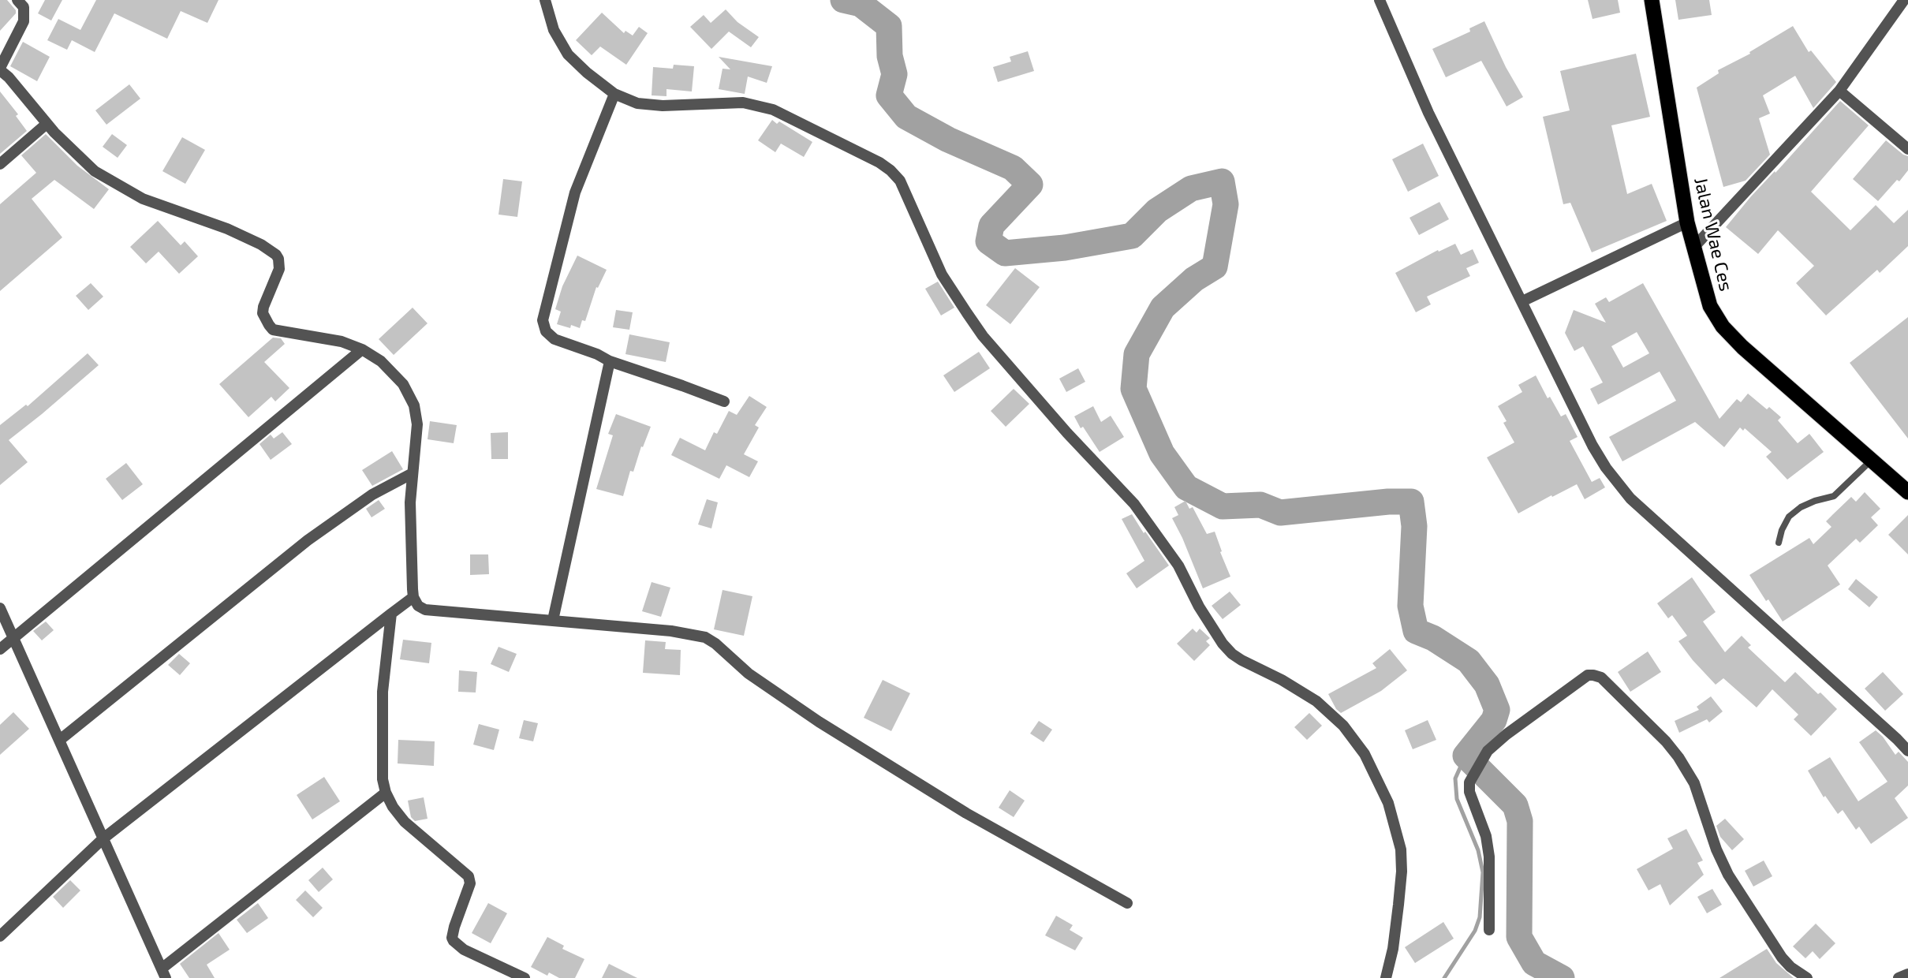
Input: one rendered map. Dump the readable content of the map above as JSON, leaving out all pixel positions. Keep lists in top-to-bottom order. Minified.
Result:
{"streets":{"highway":["Jalan Wae Ces"]}}
